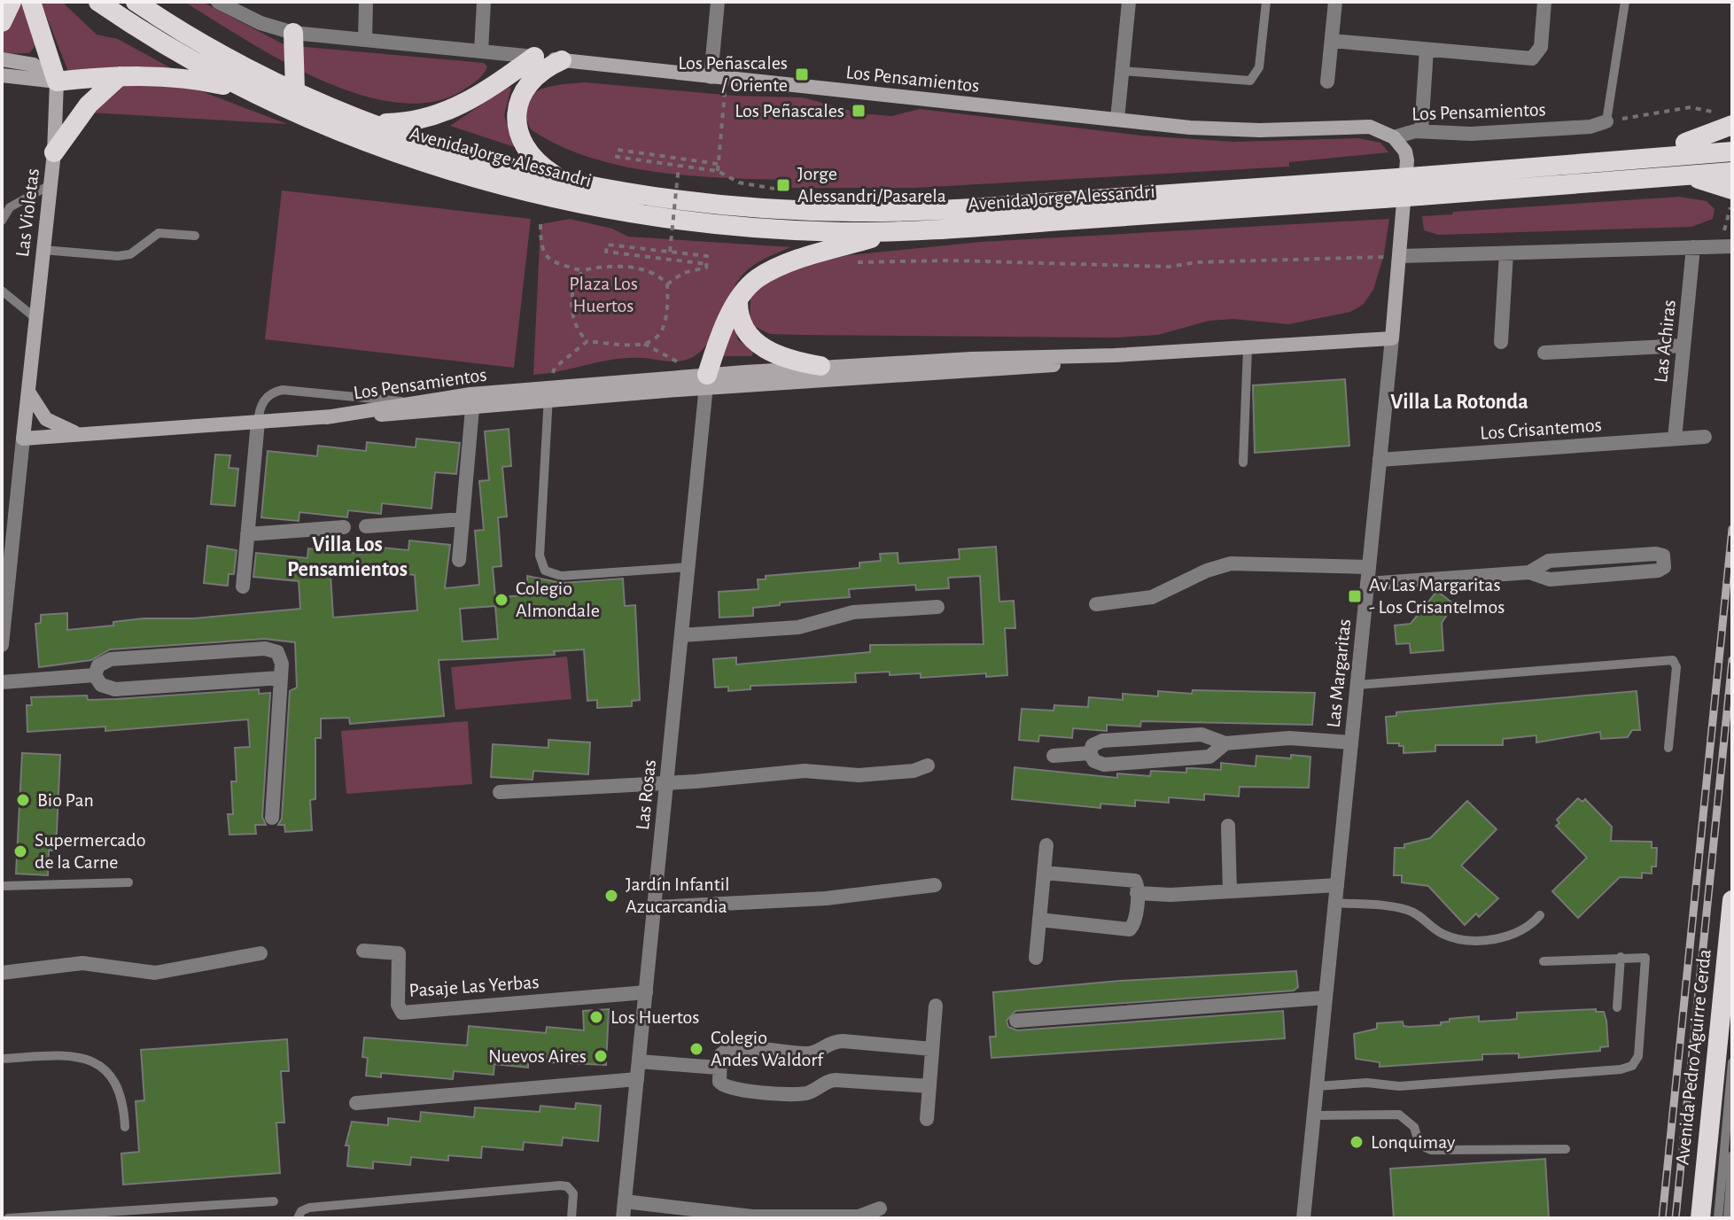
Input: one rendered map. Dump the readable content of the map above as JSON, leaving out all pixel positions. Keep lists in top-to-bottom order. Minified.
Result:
{"streets":{"highway":["Avenida Jorge Alessandri","Avenida Pedro Aguirre Cerda"],"main road":["Los Pensamientos","Las Violetas","Las Margaritas"],"street":["Las Achiras","Los Crisantemos","Las Rosas","Pasaje Las Yerbas"]},"crossings":[["Los Pensamientos","Las Violetas"],["Los Pensamientos","Las Margaritas"],["Los Pensamientos","Las Rosas"],["Las Achiras","Los Crisantemos"],["Los Crisantemos","Las Margaritas"],["Las Rosas","Pasaje Las Yerbas"]],"districts":["Villa La Rotonda","Villa Los Pensamientos"],"parks":["Plaza Los Huertos"],"places":{"transit":["Los Peñascales / Oriente","Los Peñascales","Jorge Alessandri/Pasarela","Av Las Margaritas - Los Crisantelmos"],"other":["Colegio Almondale","Bio Pan","Supermercado de la Carne","Jardín Infantil Azucarcandia","Los Huertos","Colegio Andes Waldorf","Nuevos Aires","Lonquimay"]}}
